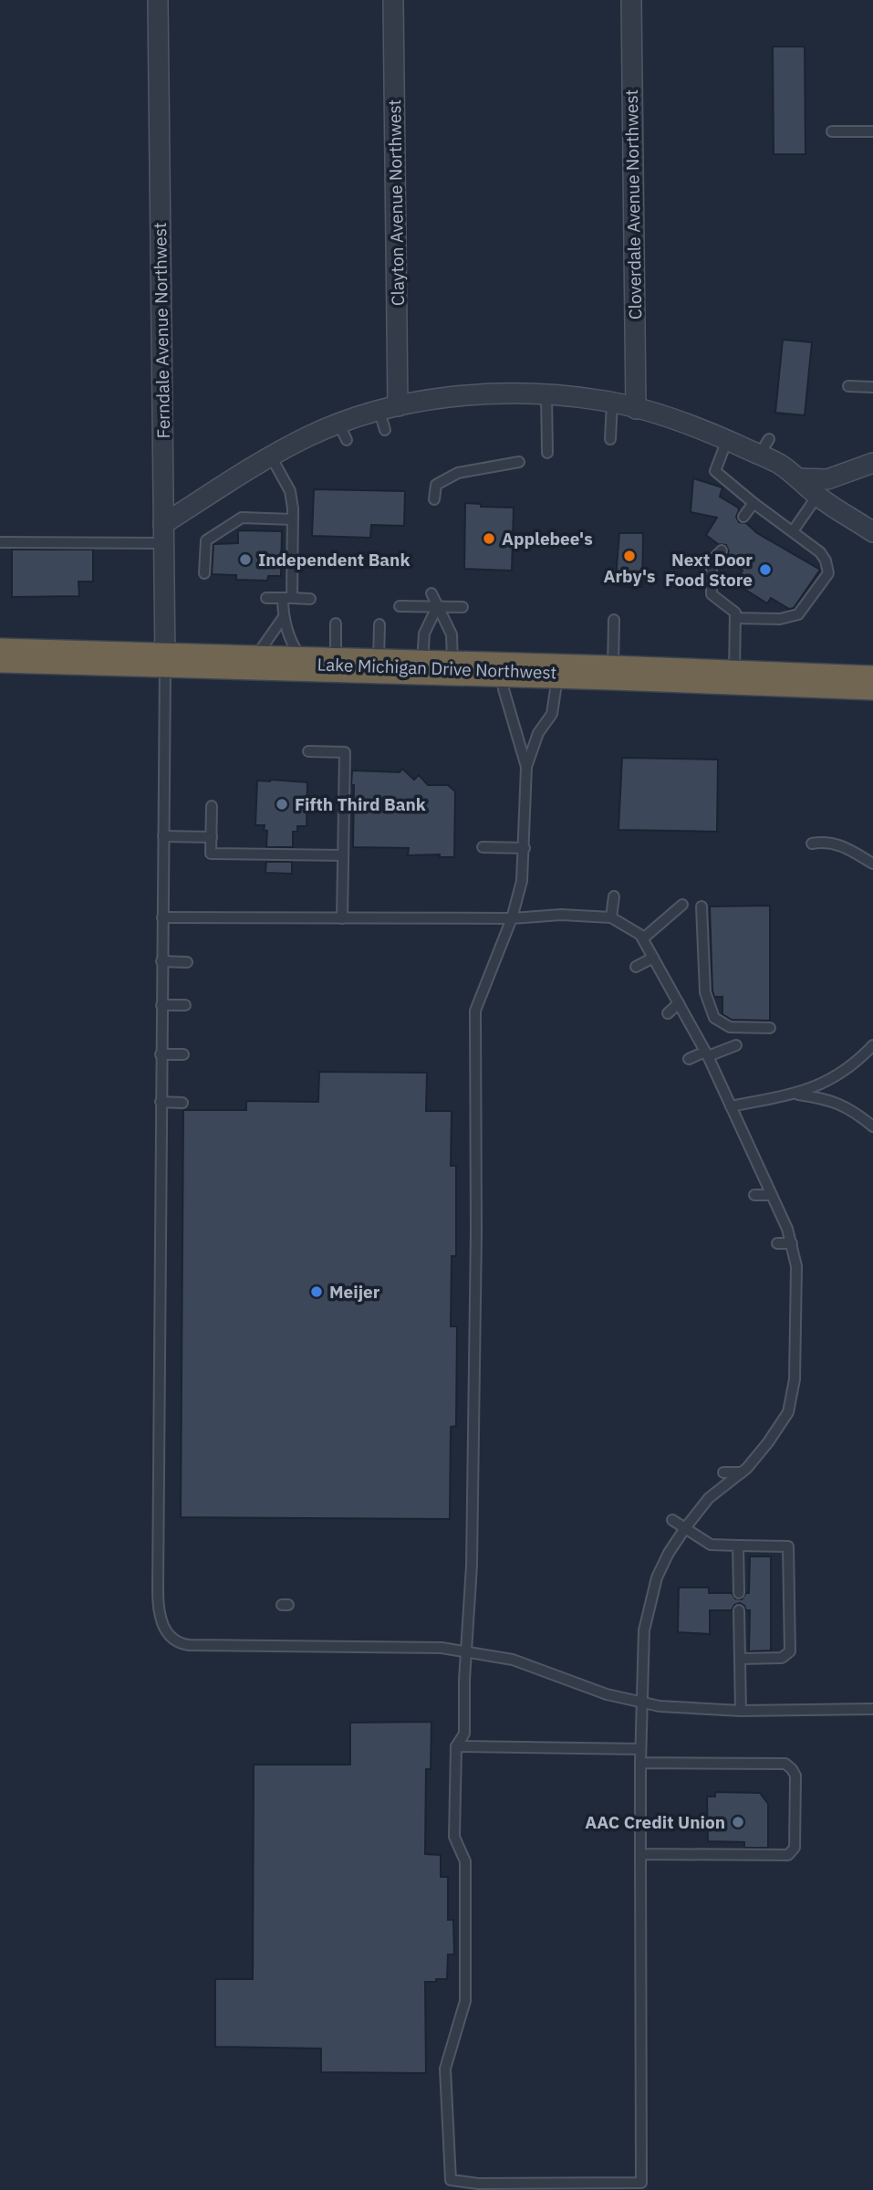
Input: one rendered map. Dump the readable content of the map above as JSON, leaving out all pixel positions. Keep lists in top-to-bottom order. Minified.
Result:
{"streets":{"highway":["Lake Michigan Drive Northwest"],"street":["Clayton Avenue Northwest","Cloverdale Avenue Northwest","Ferndale Avenue Northwest"]},"crossings":[["Ferndale Avenue Northwest","Lake Michigan Drive Northwest"]],"places":["Applebee's","Arby's","Independent Bank","Next Door Food Store","Fifth Third Bank","Meijer","AAC Credit Union"]}
